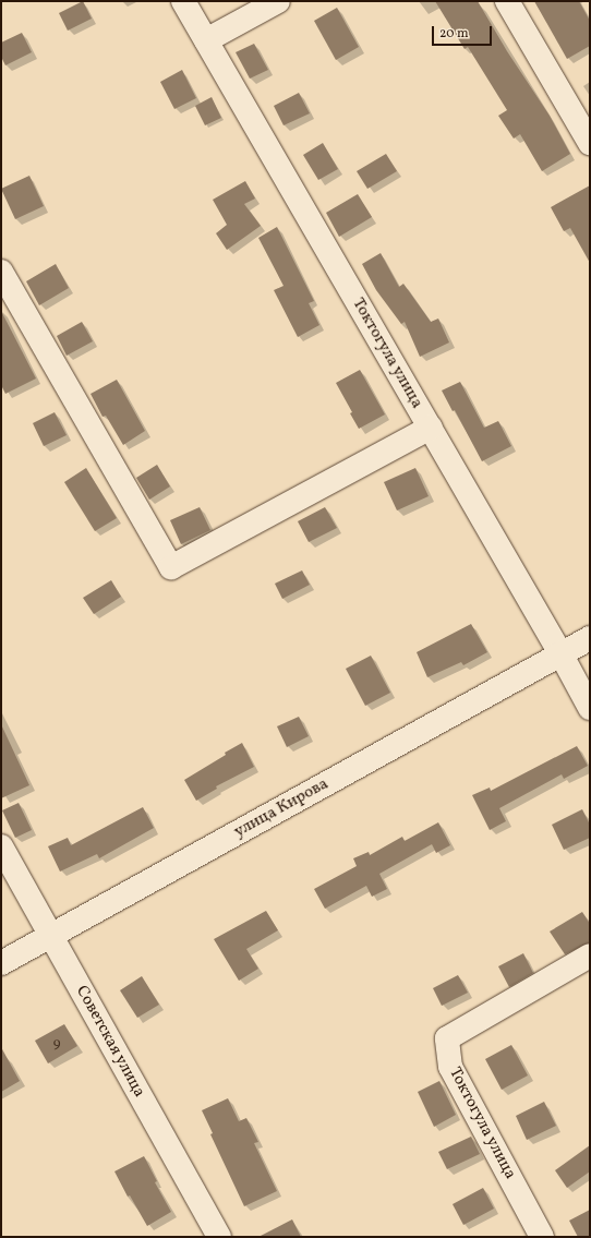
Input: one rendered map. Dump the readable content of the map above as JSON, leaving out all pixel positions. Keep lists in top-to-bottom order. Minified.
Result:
{"streets":{"street":["Токтогула улица","улица Кирова","Советская улица"]},"crossings":[["Токтогула улица","улица Кирова"],["улица Кирова","Советская улица"]],"house_numbers":["9"],"scale_bar":"20 m"}
